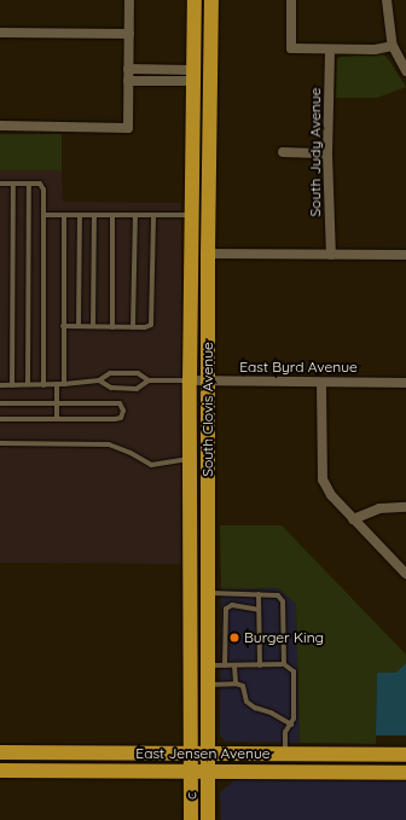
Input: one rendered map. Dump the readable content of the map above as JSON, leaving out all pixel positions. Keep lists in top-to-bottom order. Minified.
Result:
{"streets":{"main road":["South Clovis Avenue","East Jensen Avenue","c"],"street":["South Judy Avenue","East Byrd Avenue"]},"crossings":[["East Byrd Avenue","South Clovis Avenue"],["South Clovis Avenue","East Jensen Avenue"],["South Clovis Avenue","c"],["East Jensen Avenue","c"]],"places":["Burger King"]}
